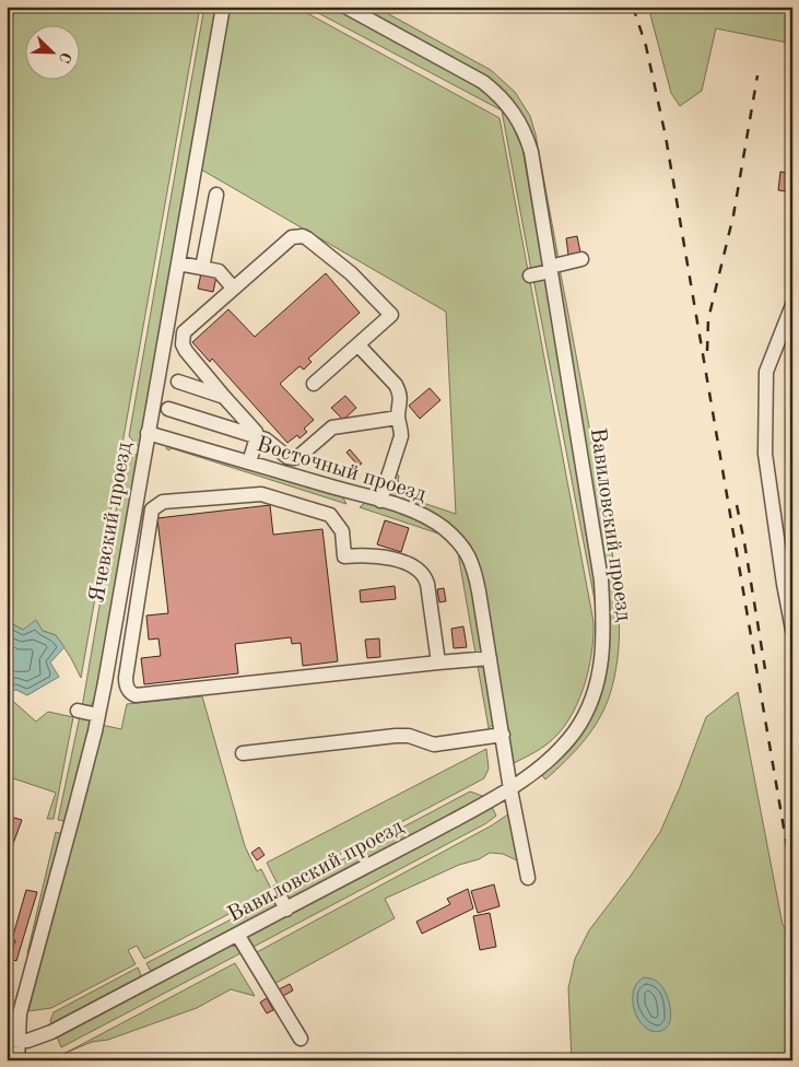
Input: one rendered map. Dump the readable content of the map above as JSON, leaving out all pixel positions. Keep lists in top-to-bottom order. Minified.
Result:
{"streets":{"street":["Восточный проезд","Ячевский проезд","Вавиловский проезд"]},"crossings":[["Восточный проезд","Ячевский проезд"],["Восточный проезд","Вавиловский проезд"],["Ячевский проезд","Вавиловский проезд"]],"north":"bottom right"}
